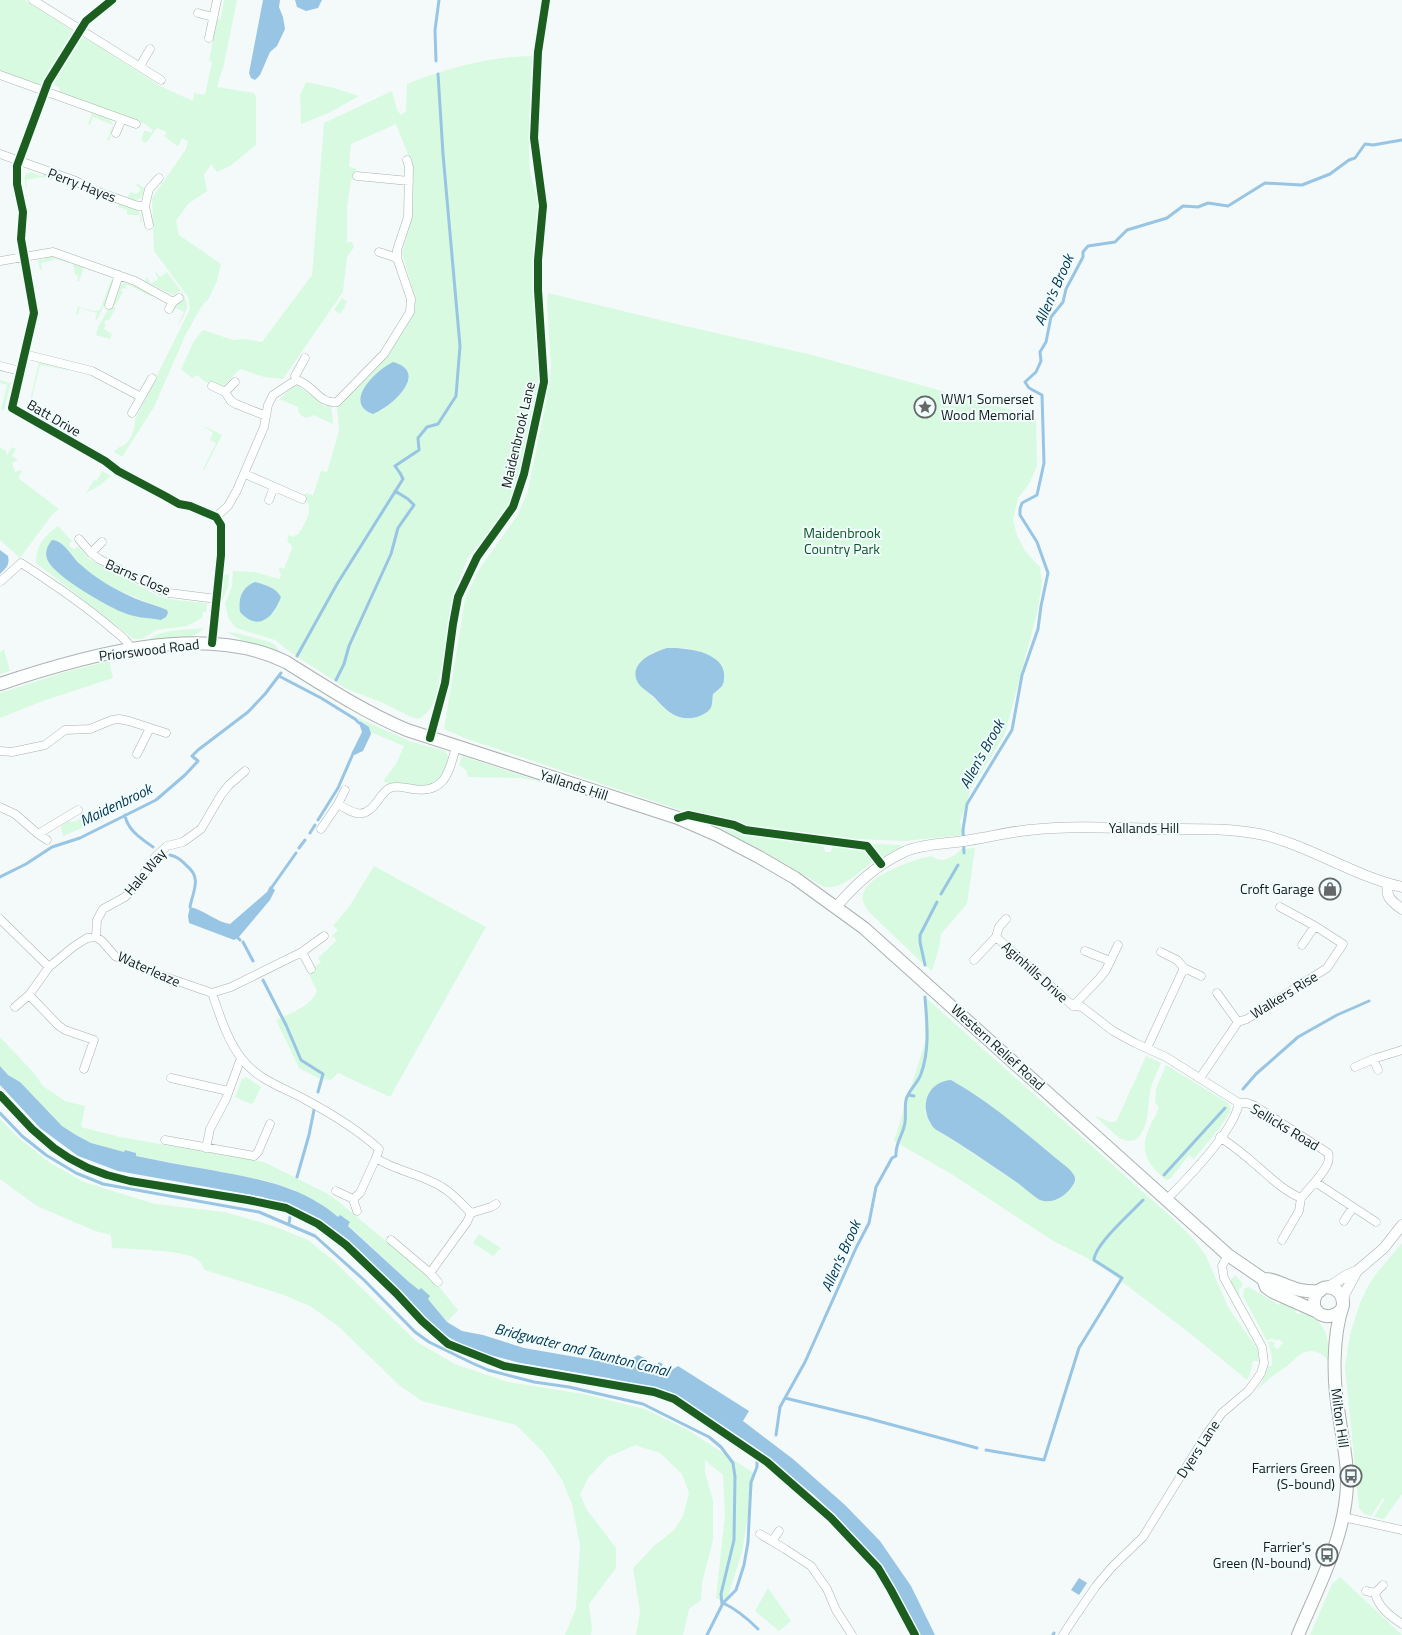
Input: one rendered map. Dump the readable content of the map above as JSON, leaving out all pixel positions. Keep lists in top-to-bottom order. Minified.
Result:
{"streets":{"main road":["Priorswood Road","Yallands Hill","Western Relief Road","Milton Hill"],"street":["Perry Hayes","Batt Drive","Maidenbrook Lane","Barns Close","Hale Way","Waterleaze","Aginhills Drive","Walkers Rise","Sellicks Road","Dyers Lane"]},"crossings":[["Perry Hayes","Batt Drive"],["Maidenbrook Lane","Priorswood Road"],["Maidenbrook Lane","Yallands Hill"],["Priorswood Road","Yallands Hill"],["Yallands Hill","Western Relief Road"],["Hale Way","Waterleaze"],["Aginhills Drive","Sellicks Road"],["Walkers Rise","Sellicks Road"],["Western Relief Road","Sellicks Road"],["Western Relief Road","Milton Hill"],["Western Relief Road","Dyers Lane"]],"water":["Allen's Brook","Maidenbrook","Bridgwater and Taunton Canal"],"parks":["Maidenbrook Country Park"],"places":{"place":["WW1 Somerset Wood Memorial"],"shop":["Croft Garage"],"bus stop":["Farriers Green (S-bound)","Farrier's Green (N-bound)"]}}
